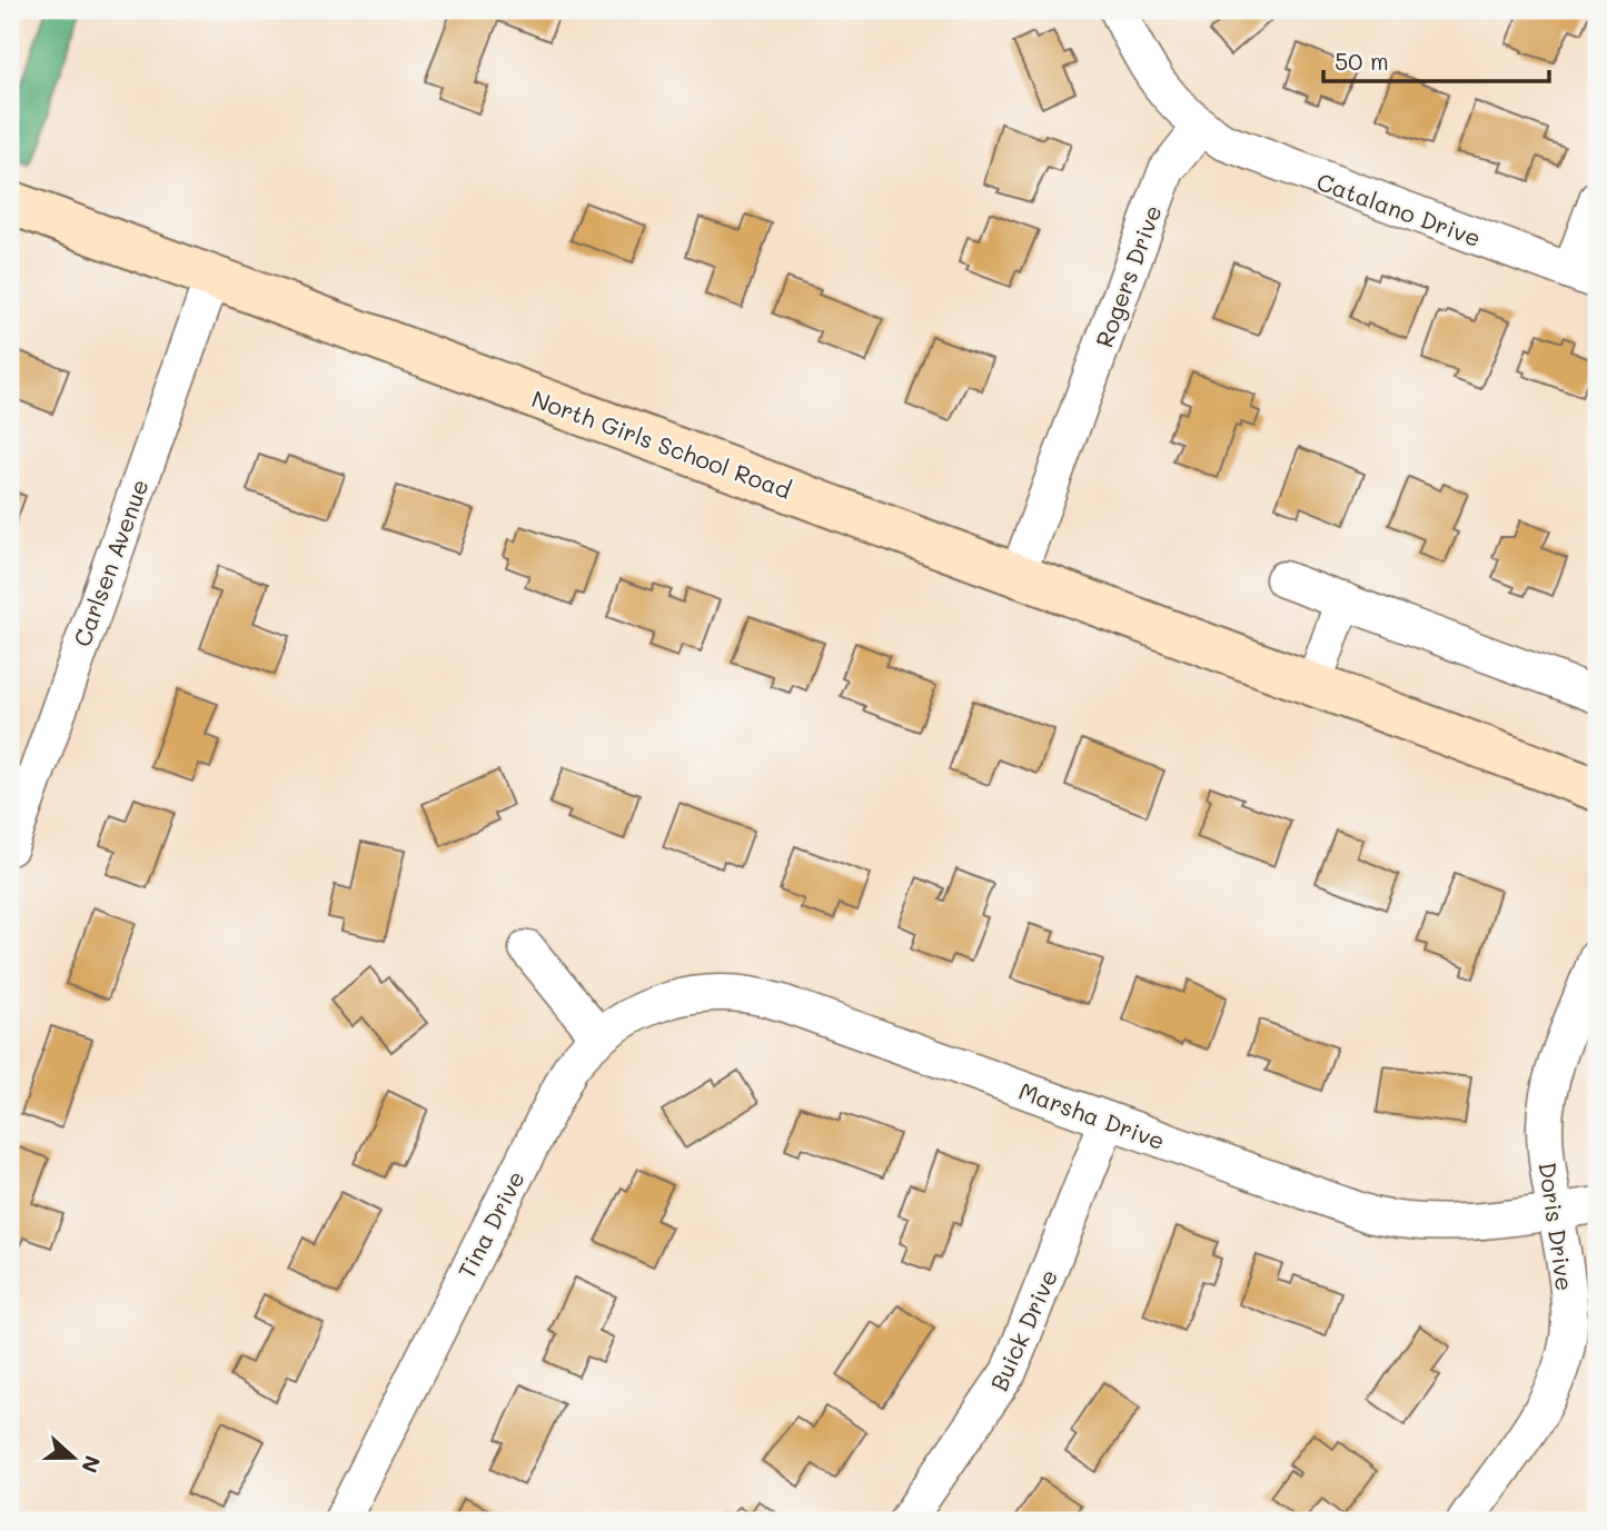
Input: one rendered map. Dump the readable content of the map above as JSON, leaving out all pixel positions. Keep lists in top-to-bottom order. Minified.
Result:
{"streets":{"main road":["North Girls School Road"],"street":["Catalano Drive","Rogers Drive","Carlsen Avenue","Marsha Drive","Tina Drive","Doris Drive","Buick Drive"]},"crossings":[["Catalano Drive","Rogers Drive"],["Rogers Drive","North Girls School Road"],["North Girls School Road","Carlsen Avenue"],["Marsha Drive","Tina Drive"],["Marsha Drive","Doris Drive"],["Marsha Drive","Buick Drive"]],"scale_bar":"50 m","north":"right"}
